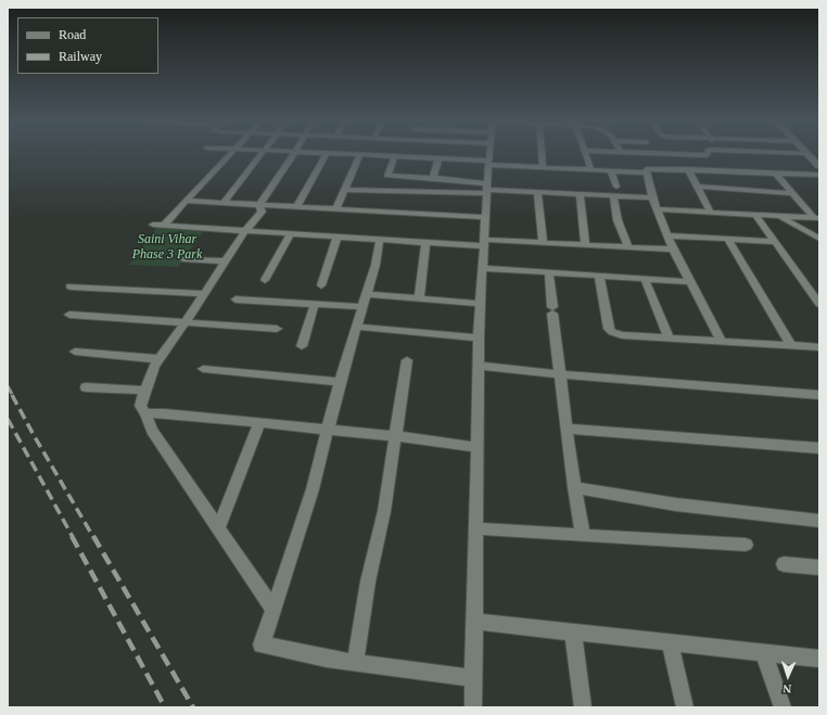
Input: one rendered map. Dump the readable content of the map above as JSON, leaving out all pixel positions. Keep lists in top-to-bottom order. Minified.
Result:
{"parks":["Saini Vihar Phase 3 Park"],"legend":["Road","Railway"],"north":"bottom"}
